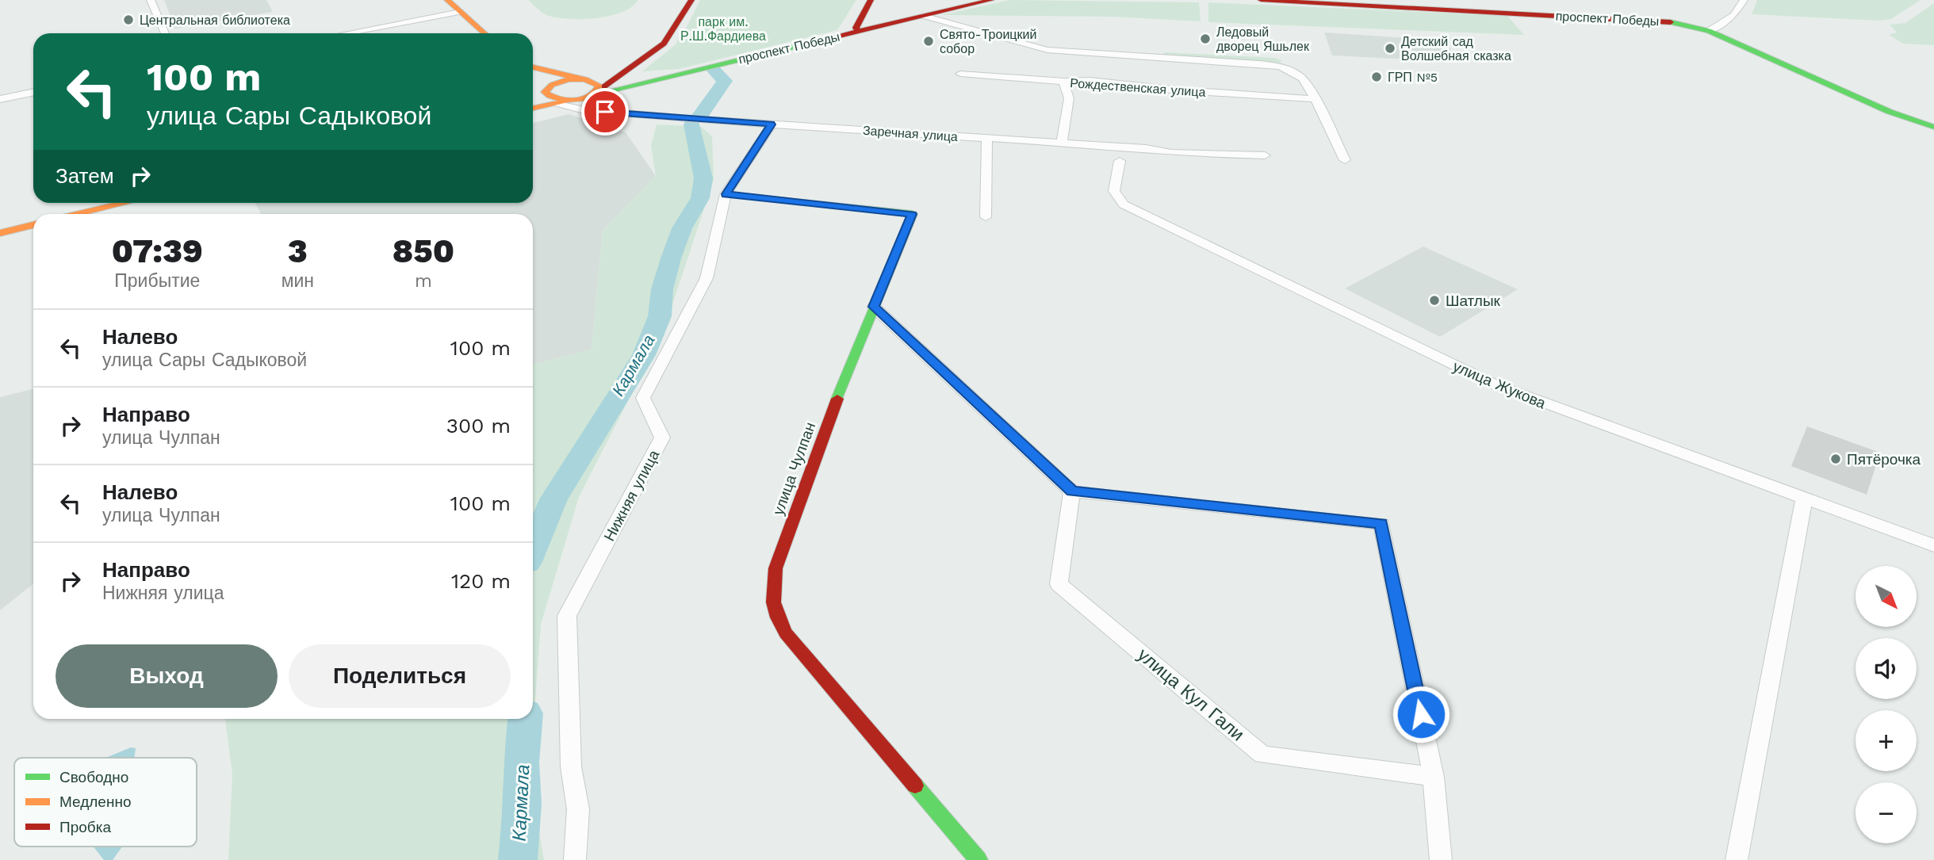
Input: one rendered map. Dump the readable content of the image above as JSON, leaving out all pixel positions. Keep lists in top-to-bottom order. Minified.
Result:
{"streets":{"main road":["проспект Победы","улица Чулпан"],"street":["Рождественская улица","Заречная улица","улица Жукова","Нижняя улица","улица Кул Гали"]},"crossings":[["проспект Победы","Заречная улица"],["Заречная улица","Нижняя улица"],["улица Чулпан","Нижняя улица"]],"water":["Кармала"],"parks":["парк им. Р.Ш.Фардиева"],"places":["Центральная библиотека","Ледовый дворец Яшьлек","Свято-Троицкий собор","Детский сад Волшебная сказка","ГРП №5","Шатлык","Пятёрочка"],"legend":["Свободно","Медленно","Пробка"],"north":"bottom right","page":{"turn":["100 m","улица Сары Садыковой"],"then":"Затем","eta":["07:39","Прибытие","3","мин","850","m"],"list":[{"name":"Налево","note":"улица Сары Садыковой","value":"100 m"},{"name":"Направо","note":"улица Чулпан","value":"300 m"},{"name":"Налево","note":"улица Чулпан","value":"100 m"},{"name":"Направо","note":"Нижняя улица","value":"120 m"}],"map_buttons":["+","−"],"buttons":["Выход","Поделиться"]}}
